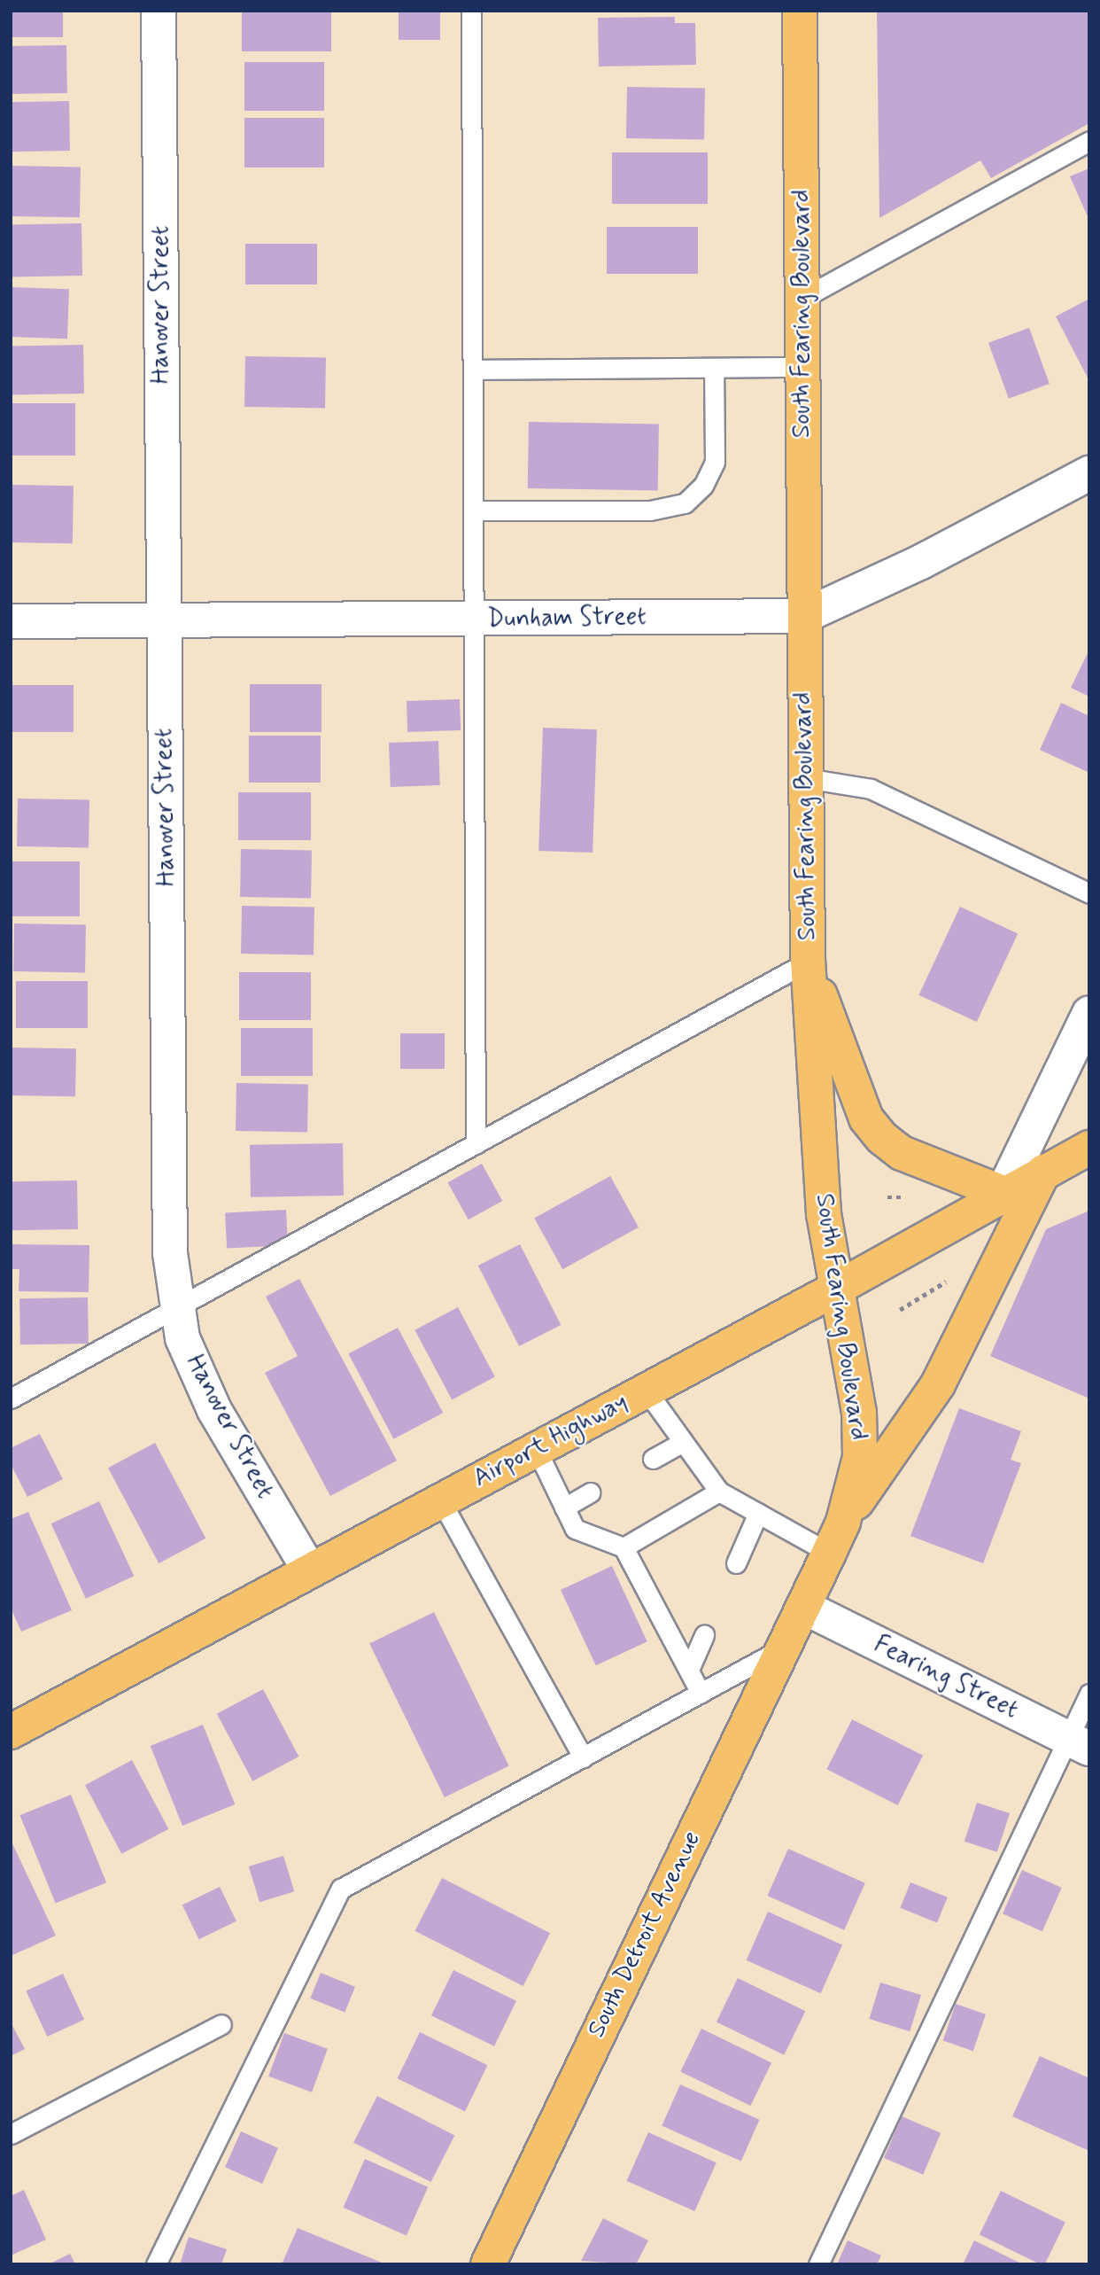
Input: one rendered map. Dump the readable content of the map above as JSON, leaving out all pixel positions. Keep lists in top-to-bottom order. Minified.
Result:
{"streets":{"main road":["South Fearing Boulevard","Airport Highway","South Detroit Avenue"],"street":["Hanover Street","Dunham Street","Fearing Street"]},"crossings":[["Hanover Street","Dunham Street"],["Hanover Street","Airport Highway"],["South Fearing Boulevard","Dunham Street"],["South Fearing Boulevard","Airport Highway"],["South Fearing Boulevard","Fearing Street"],["South Fearing Boulevard","South Detroit Avenue"],["Fearing Street","South Detroit Avenue"]]}
